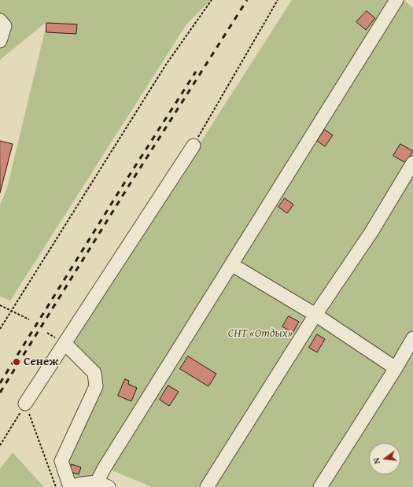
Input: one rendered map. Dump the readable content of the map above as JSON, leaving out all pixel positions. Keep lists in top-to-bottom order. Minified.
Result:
{"parks":["СНТ «Отдых»"],"places":["Сенеж"],"north":"left"}
